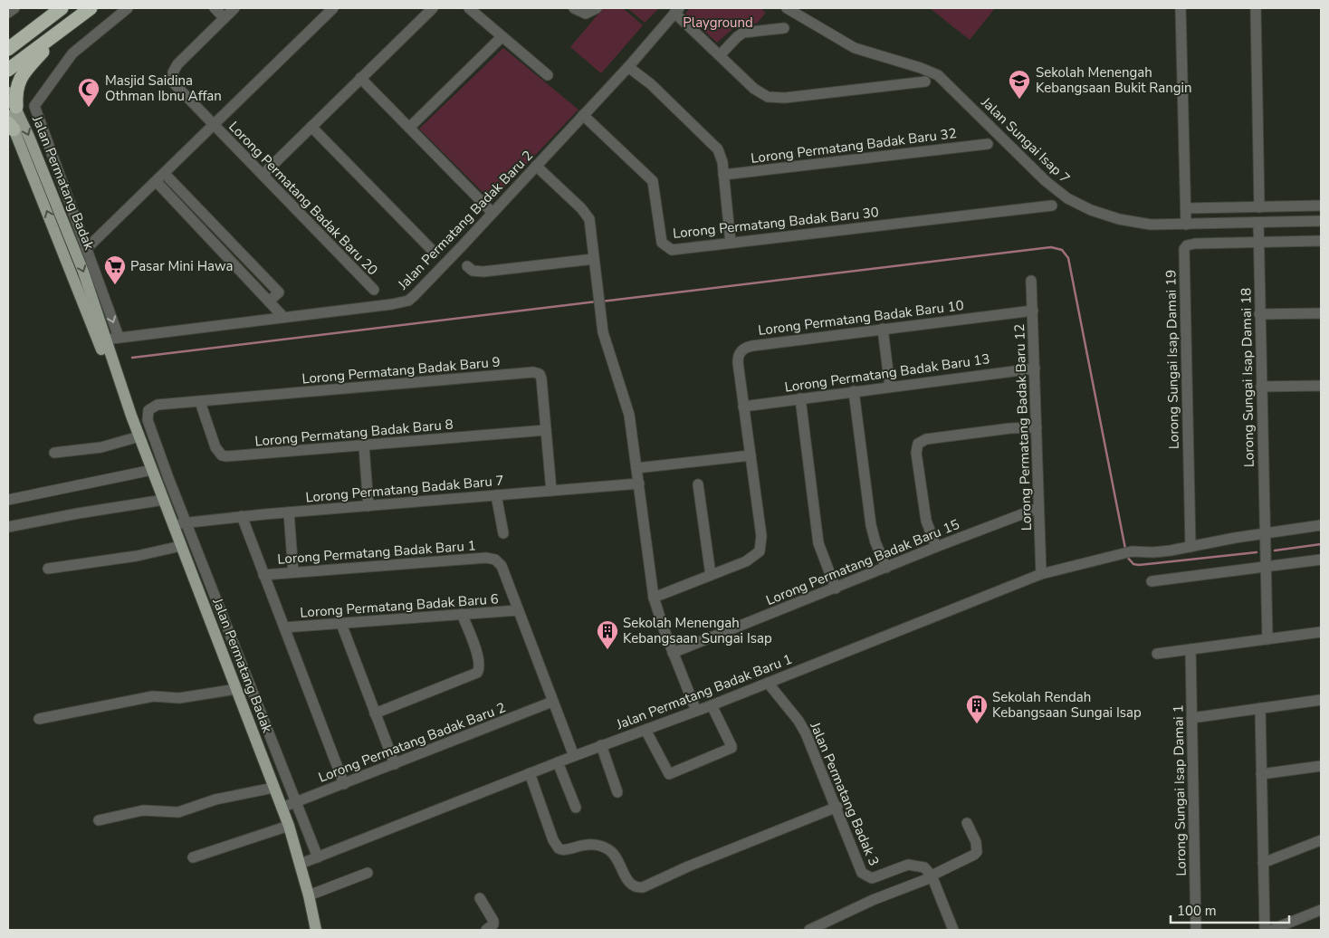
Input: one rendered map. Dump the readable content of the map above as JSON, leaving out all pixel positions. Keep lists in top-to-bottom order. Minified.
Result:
{"streets":{"main road":["Jalan Permatang Badak"],"street":["Jalan Sungai Isap 7","Lorong Permatang Badak Baru 32","Lorong Permatang Badak Baru 20","Jalan Permatang Badak Baru 2","Lorong Permatang Badak Baru 30","Lorong Permatang Badak Baru 10","Lorong Sungai Isap Damai 19","Lorong Permatang Badak Baru 9","Lorong Permatang Badak Baru 13","Lorong Sungai Isap Damai 18","Lorong Permatang Badak Baru 12","Lorong Permatang Badak Baru 8","Lorong Permatang Badak Baru 7","Lorong Permatang Badak Baru 1","Lorong Permatang Badak Baru 15","Lorong Permatang Badak Baru 6","Jalan Permatang Badak Baru 1","Lorong Permatang Badak Baru 2","Lorong Sungai Isap Damai 1","Jalan Permatang Badak 3"]},"crossings":[["Jalan Sungai Isap 7","Lorong Sungai Isap Damai 18"],["Jalan Permatang Badak","Jalan Permatang Badak Baru 2"],["Jalan Permatang Badak","Lorong Permatang Badak Baru 7"],["Jalan Permatang Badak","Jalan Permatang Badak Baru 1"],["Jalan Permatang Badak","Lorong Permatang Badak Baru 2"],["Jalan Permatang Badak Baru 2","Lorong Permatang Badak Baru 30"],["Lorong Permatang Badak Baru 10","Lorong Permatang Badak Baru 13"],["Lorong Permatang Badak Baru 10","Lorong Permatang Badak Baru 12"],["Lorong Sungai Isap Damai 19","Lorong Sungai Isap Damai 18"],["Lorong Sungai Isap Damai 19","Jalan Permatang Badak Baru 1"],["Lorong Permatang Badak Baru 9","Lorong Permatang Badak Baru 8"],["Lorong Permatang Badak Baru 9","Lorong Permatang Badak Baru 7"],["Lorong Permatang Badak Baru 13","Lorong Permatang Badak Baru 12"],["Lorong Sungai Isap Damai 18","Jalan Permatang Badak Baru 1"],["Lorong Permatang Badak Baru 12","Lorong Permatang Badak Baru 15"],["Lorong Permatang Badak Baru 12","Jalan Permatang Badak Baru 1"],["Lorong Permatang Badak Baru 1","Lorong Permatang Badak Baru 6"],["Lorong Permatang Badak Baru 1","Jalan Permatang Badak Baru 1"],["Lorong Permatang Badak Baru 1","Lorong Permatang Badak Baru 2"],["Jalan Permatang Badak Baru 1","Jalan Permatang Badak 3"]],"parks":["Playground"],"places":{"school or university":["Sekolah Menengah Kebangsaan Bukit Rangin"],"mosque":["Masjid Saidina Othman Ibnu Affan"],"supermarket":["Pasar Mini Hawa"],"building":["Sekolah Menengah Kebangsaan Sungai Isap","Sekolah Rendah Kebangsaan Sungai Isap"]},"scale_bar":"100 m"}
